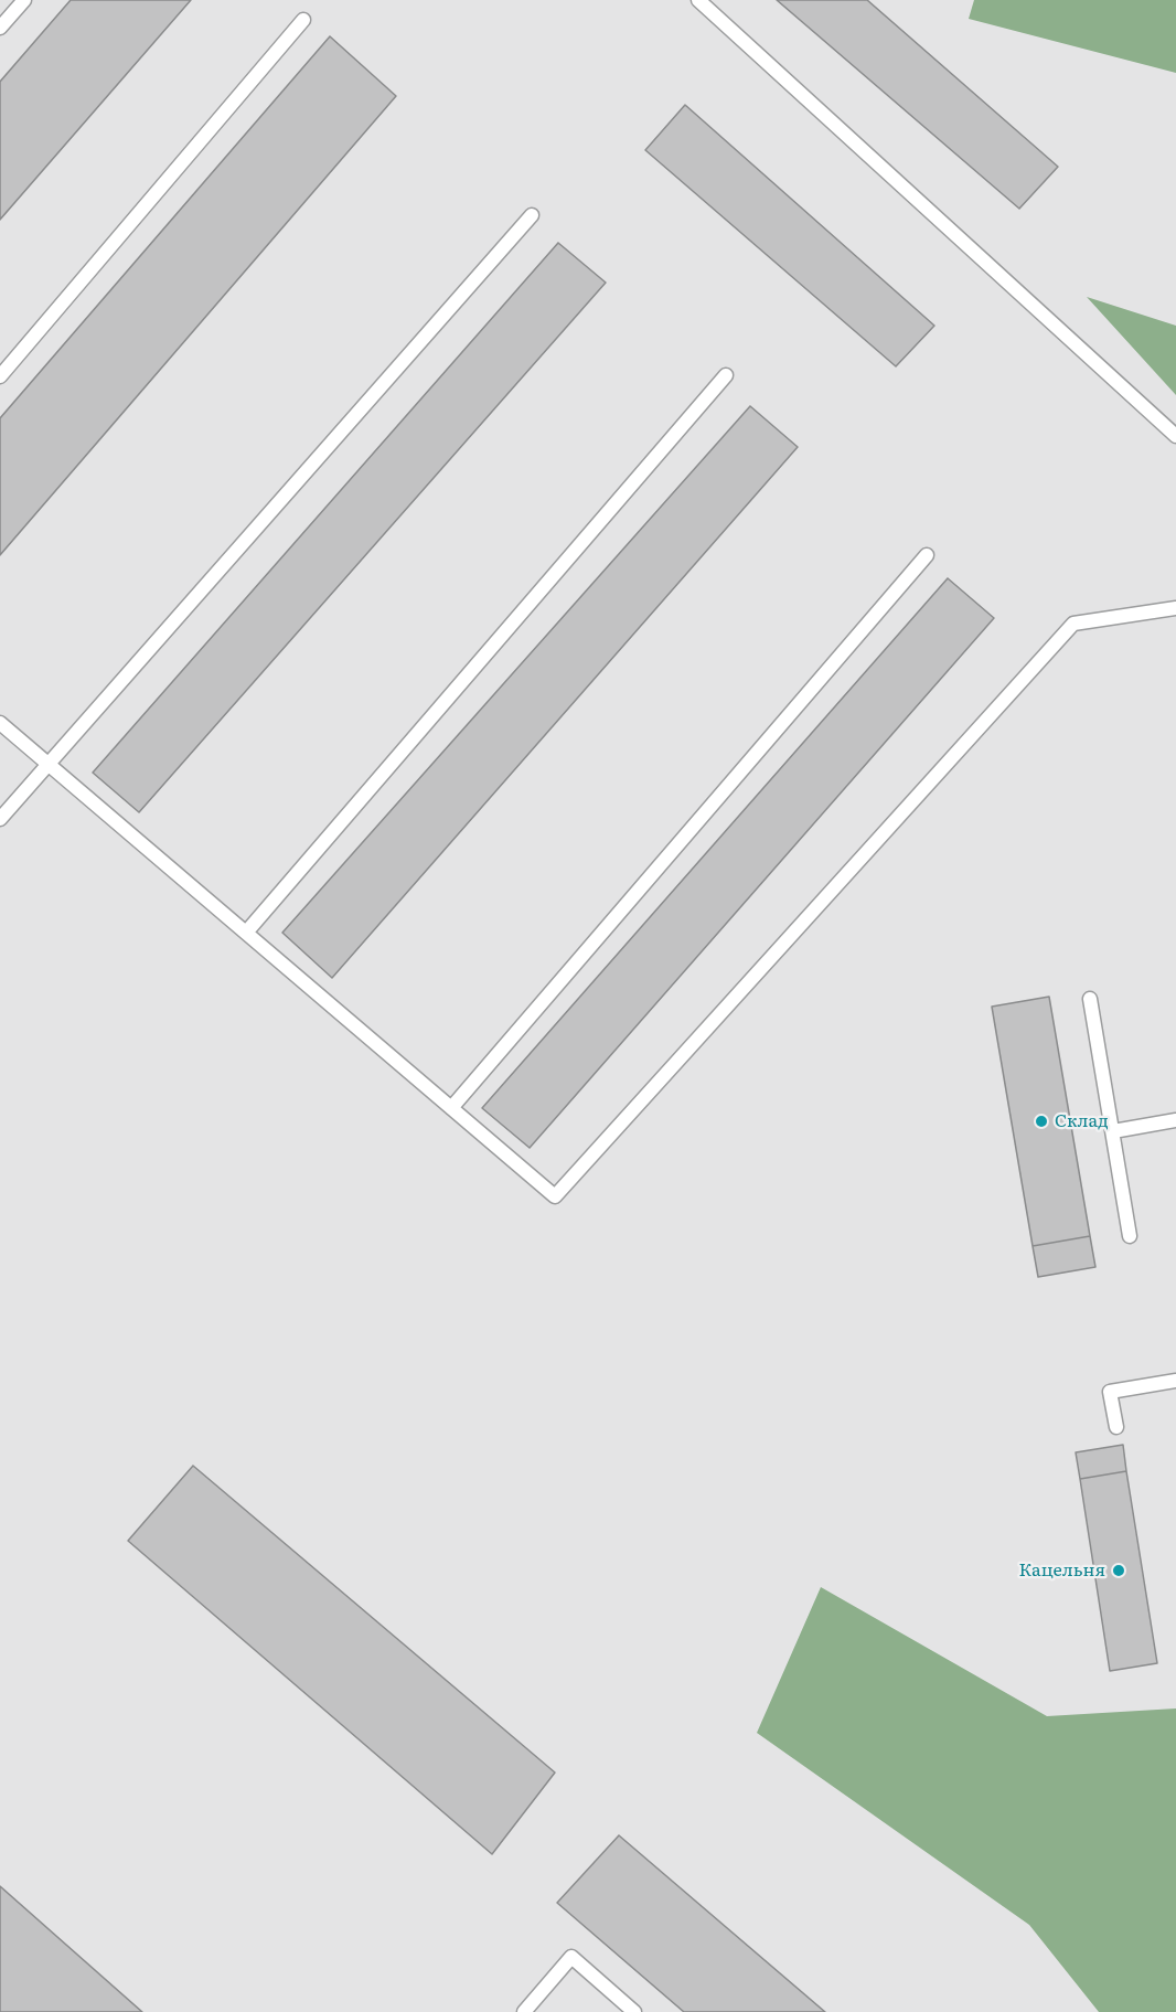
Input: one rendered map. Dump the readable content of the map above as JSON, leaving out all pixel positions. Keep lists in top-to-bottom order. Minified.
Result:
{"places":["Склад","Кацельня"]}
